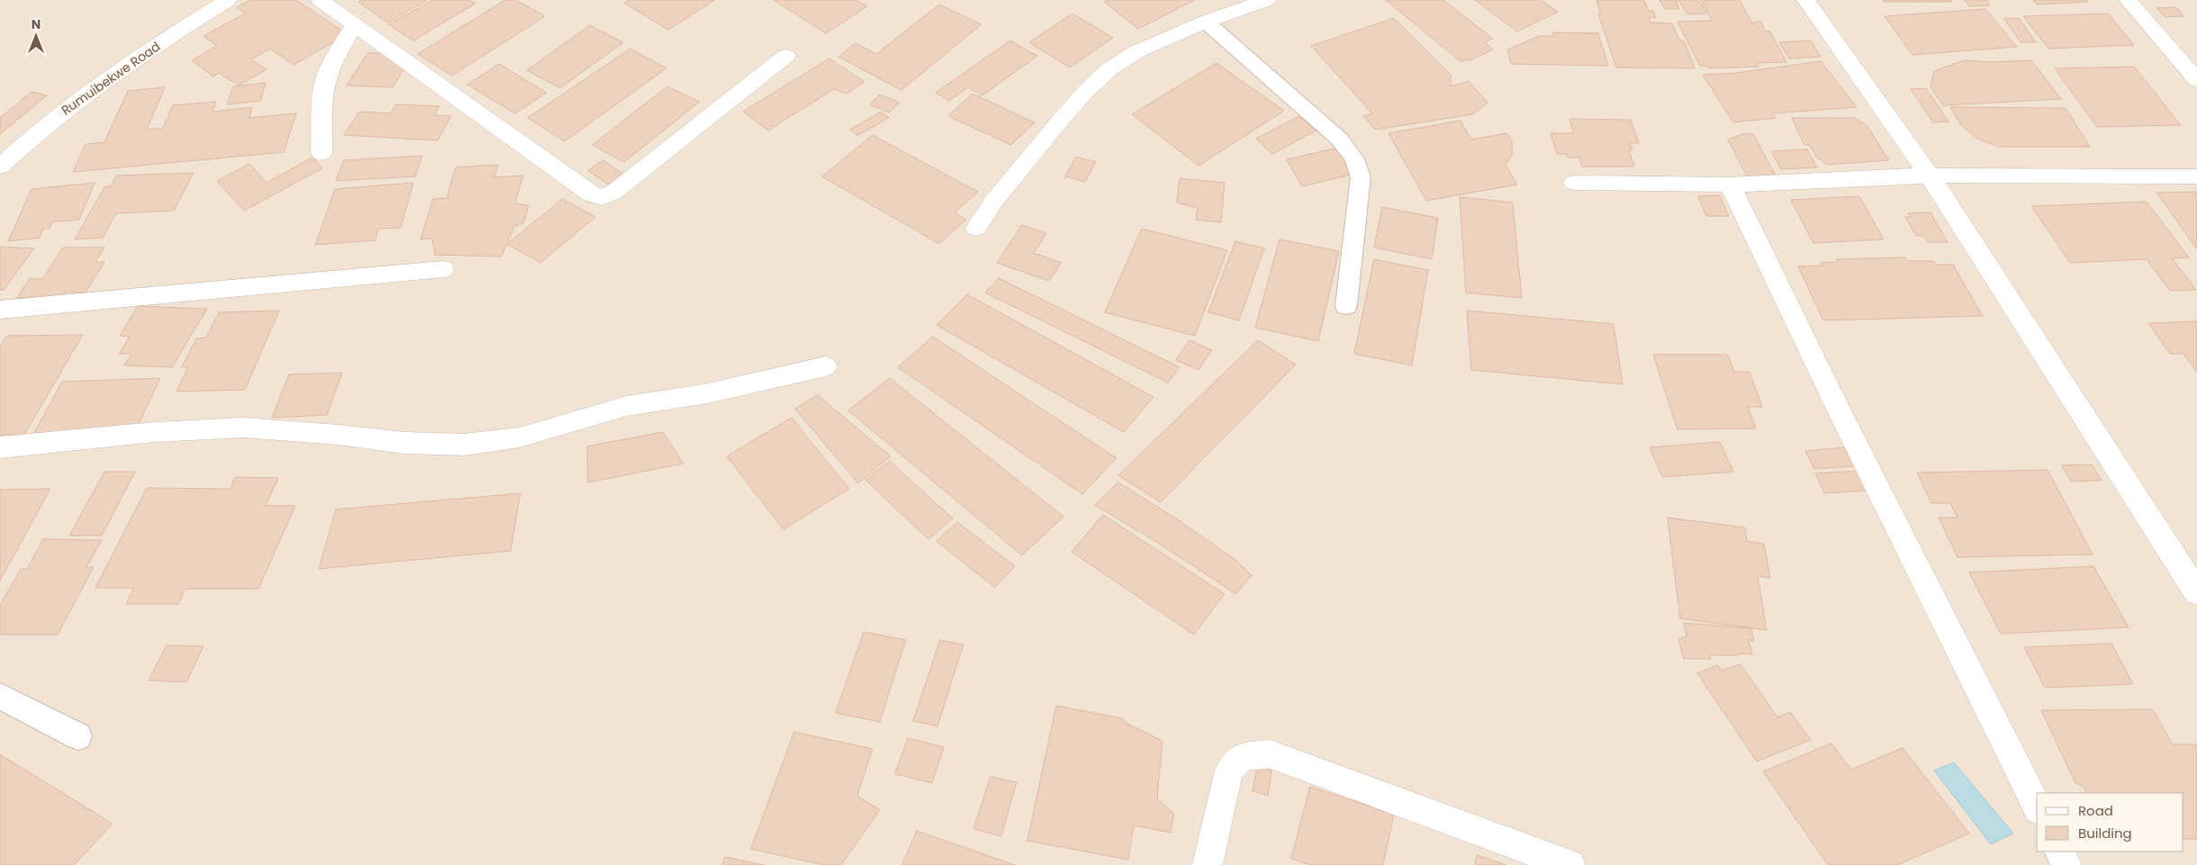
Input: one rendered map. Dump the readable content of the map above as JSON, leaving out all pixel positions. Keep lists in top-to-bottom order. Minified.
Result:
{"streets":{"street":["Rumuibekwe Road"]},"legend":["Road","Building"],"north":"top"}
